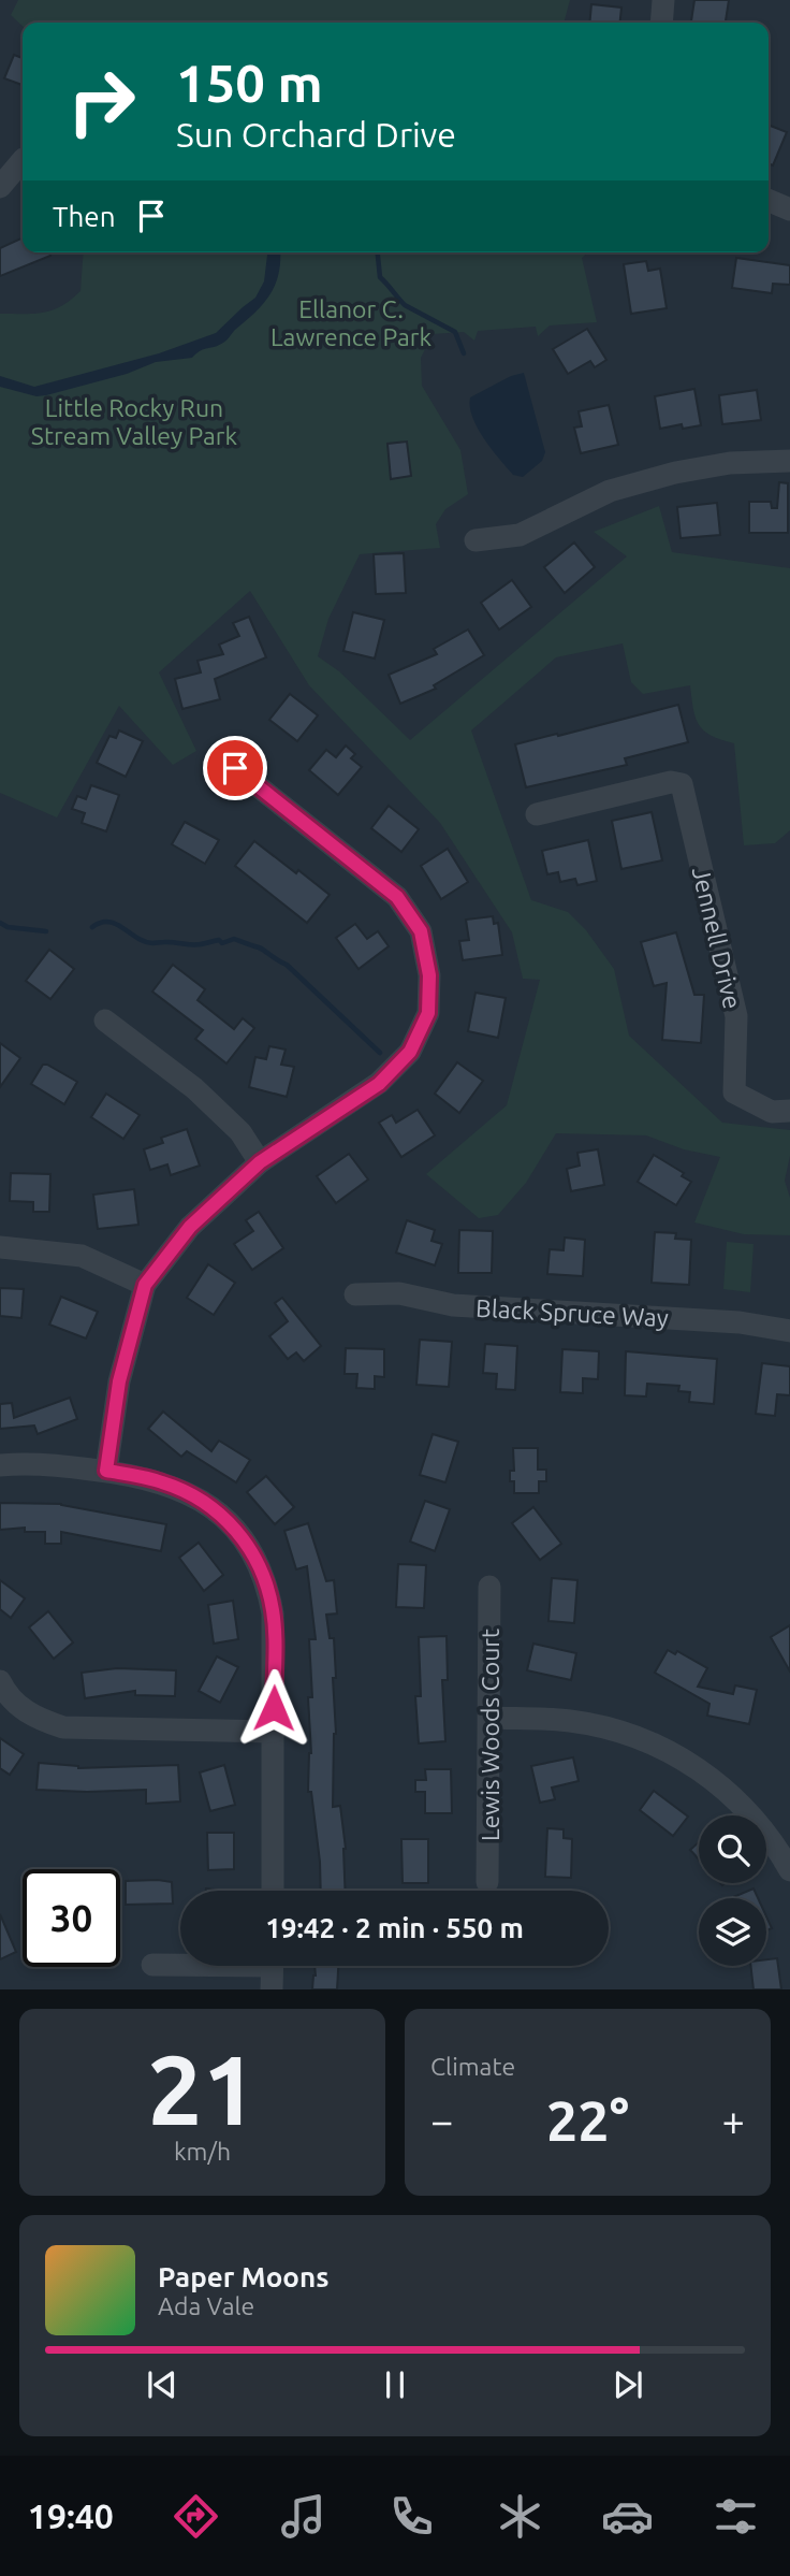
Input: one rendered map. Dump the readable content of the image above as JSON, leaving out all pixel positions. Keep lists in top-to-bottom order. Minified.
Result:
{"streets":{"street":["Jennell Drive","Black Spruce Way","Lewis Woods Court"]},"parks":["Ellanor C. Lawrence Park","Little Rocky Run Stream Valley Park"],"page":{"turn":["150 m","Sun Orchard Drive"],"then":"Then","limit":"30","trip":"19:42 · 2 min · 550 m","tile":[["21","km/h"],"Climate"],"heat":["−","22°","+"],"song":["Paper Moons","Ada Vale"],"tabs":"19:40"}}
